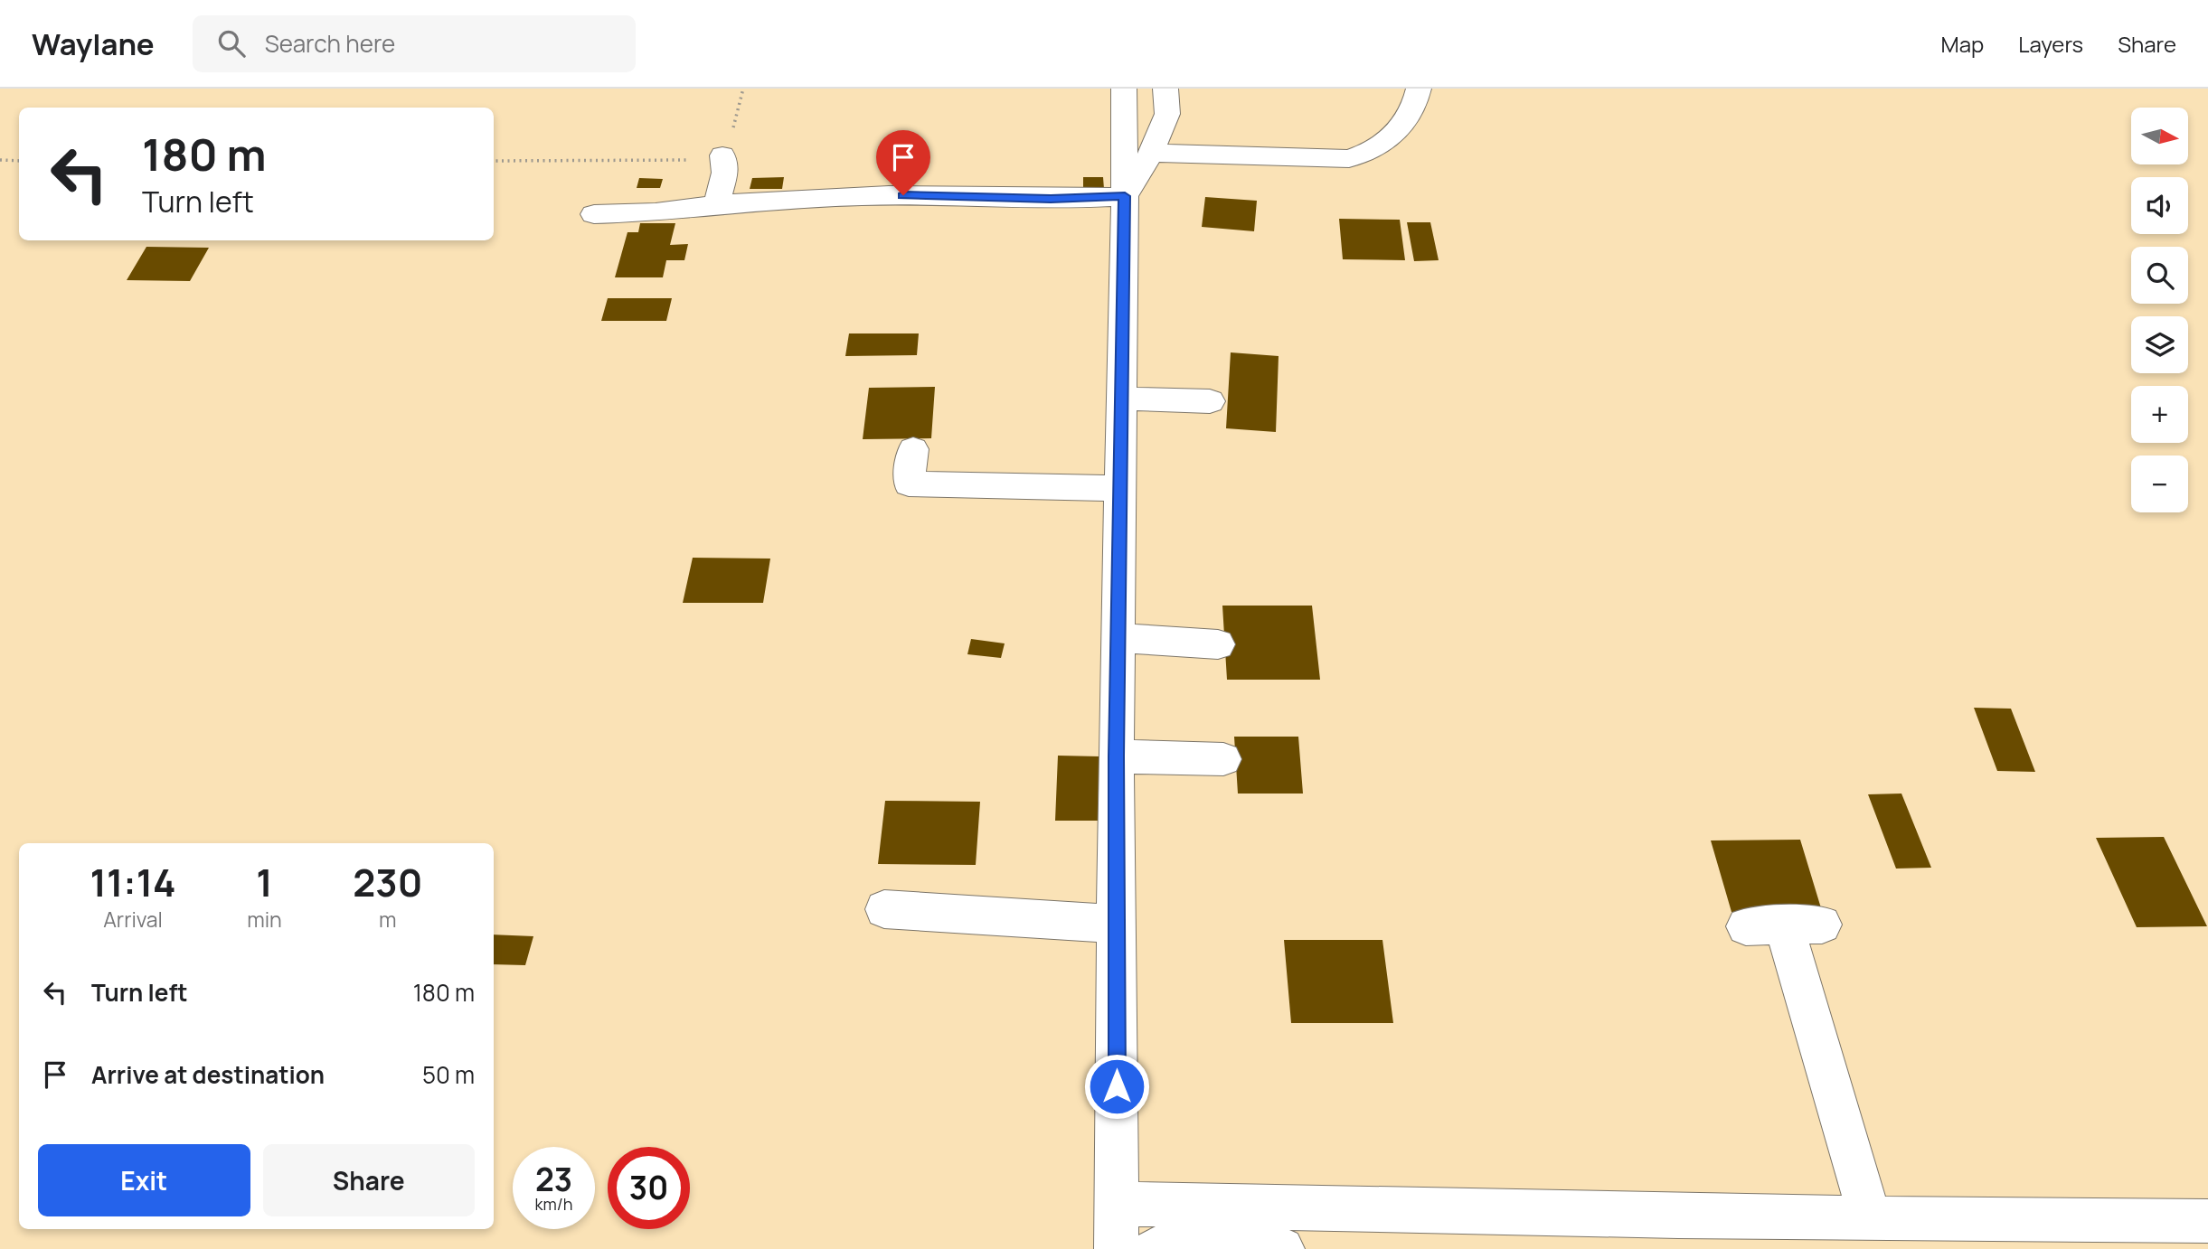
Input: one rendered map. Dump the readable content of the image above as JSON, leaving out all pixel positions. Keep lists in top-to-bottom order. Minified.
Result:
{"north":"right","page":{"header":"Waylane","search":"Search here","nav":["Map","Layers","Share"],"map_buttons":["+","−"],"turn":["180 m","Turn left"],"eta":["11:14","Arrival","1","min","230","m"],"list":[{"name":"Turn left","value":"180 m"},{"name":"Arrive at destination","value":"50 m"}],"buttons":["Exit","Share"],"speed":"23 km/h","limit":"30"}}
